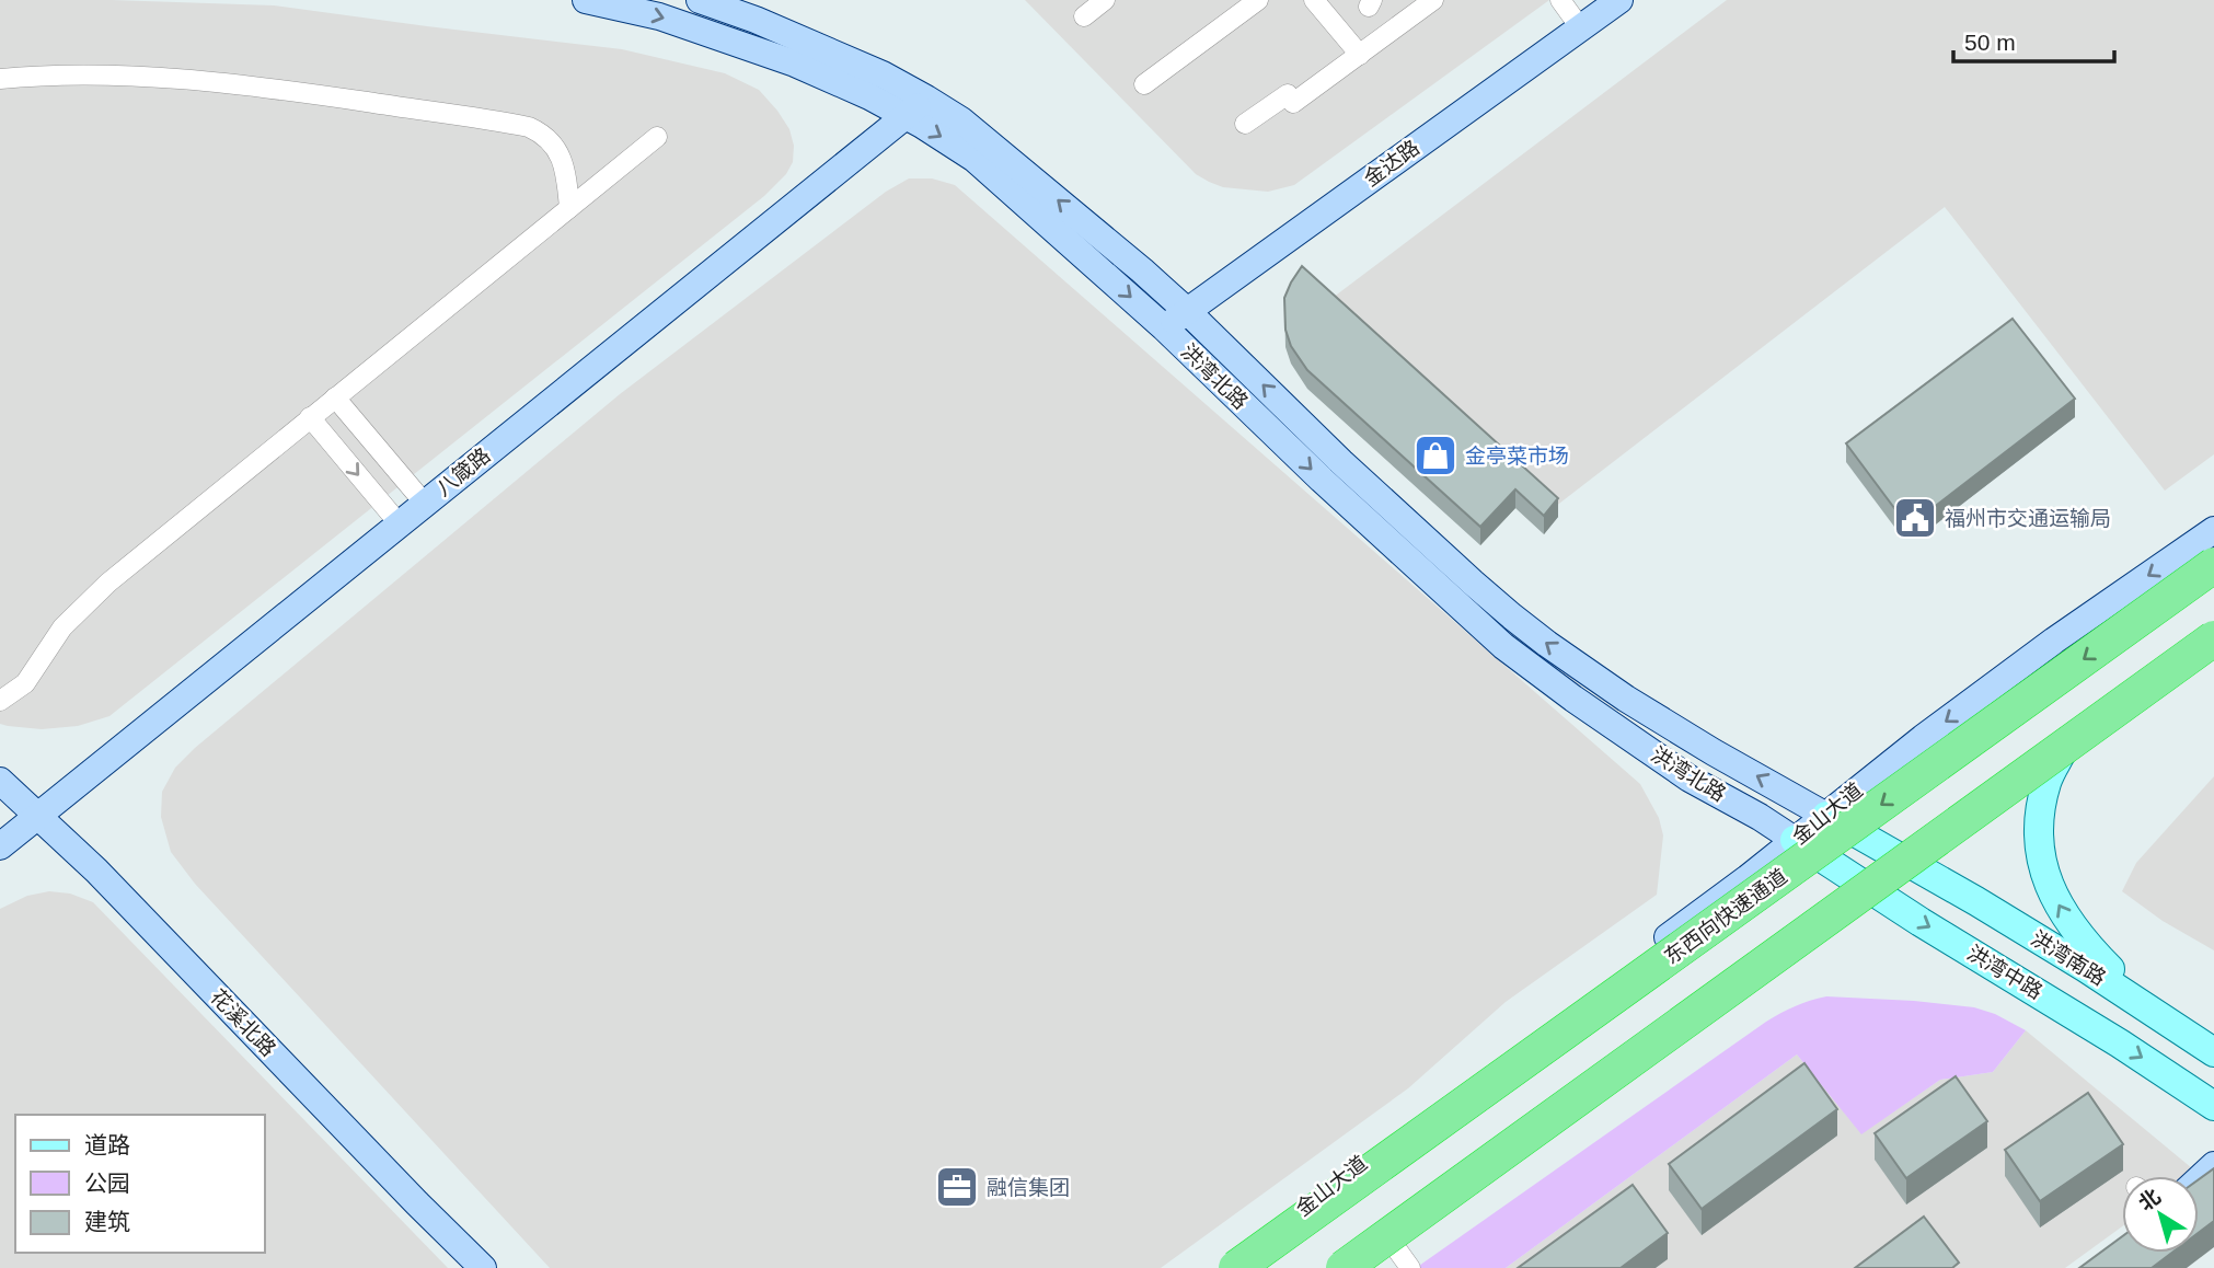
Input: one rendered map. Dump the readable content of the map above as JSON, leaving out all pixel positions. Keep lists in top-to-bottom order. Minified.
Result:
{"streets":{"highway":["东西向快速通道"],"main road":["金达路","洪湾北路","八箴路","金山大道","洪湾南路","洪湾中路","花溪北路"]},"crossings":[["金达路","洪湾北路"],["洪湾北路","八箴路"],["洪湾北路","金山大道"],["洪湾北路","洪湾南路"],["洪湾北路","洪湾中路"],["八箴路","花溪北路"],["金山大道","洪湾南路"],["金山大道","洪湾中路"]],"one_way":["洪湾中路"],"places":{"shop":["金亭菜市场"],"public building":["福州市交通运输局"],"office":["融信集团"]},"legend":["道路","公园","建筑"],"scale_bar":"50 m","north":"top left"}
